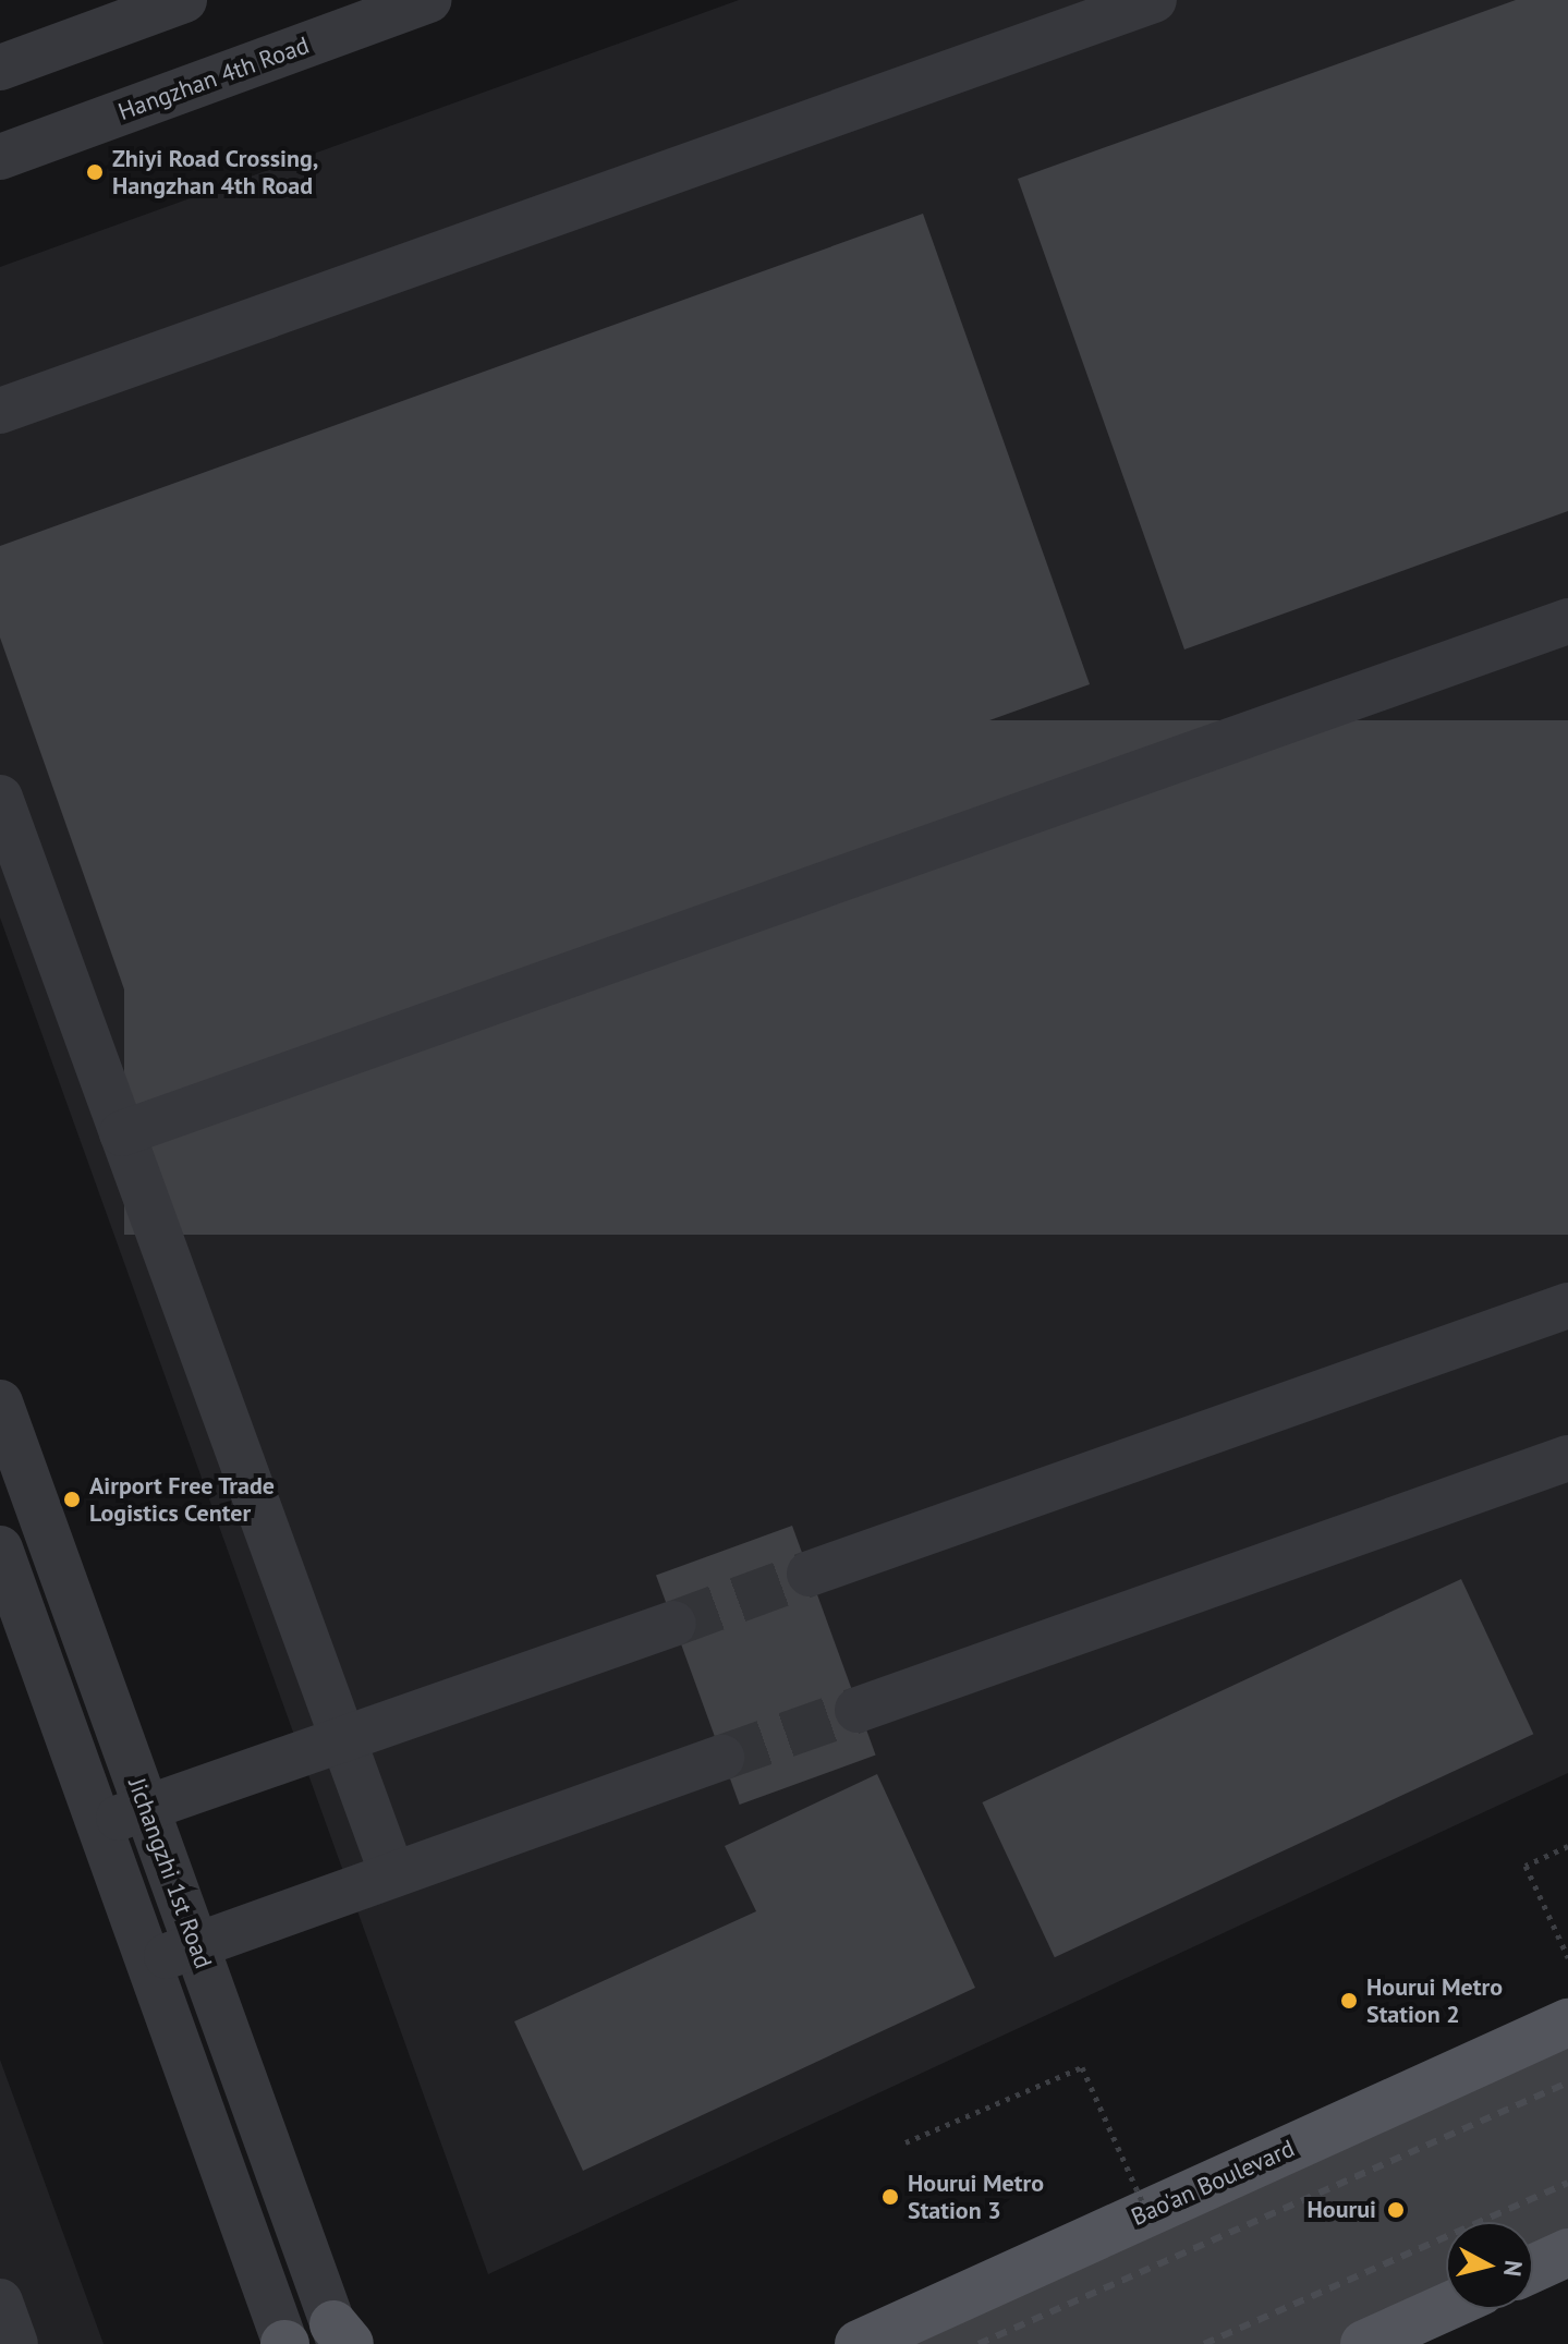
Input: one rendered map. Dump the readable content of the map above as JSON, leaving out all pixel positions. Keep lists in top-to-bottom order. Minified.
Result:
{"streets":{"main road":["Bao'an Boulevard"],"street":["Hangzhan 4th Road","Jichangzhi 1st Road"]},"places":["Zhiyi Road Crossing, Hangzhan 4th Road","Airport Free Trade Logistics Center","Hourui Metro Station 2","Hourui Metro Station 3","Hourui"],"north":"right"}
